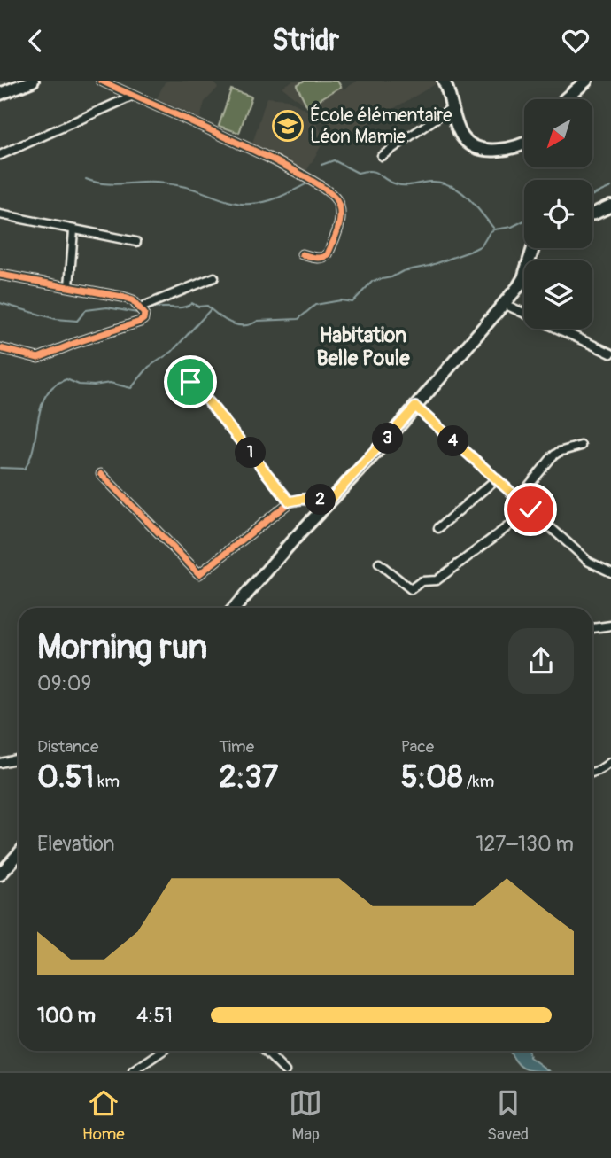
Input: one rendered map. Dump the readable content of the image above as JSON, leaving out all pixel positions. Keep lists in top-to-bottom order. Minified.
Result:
{"districts":["Habitation Belle Poule"],"places":{"school or university":["École élémentaire Léon Mamie"]},"north":"bottom left","page":{"header":"Stridr","pins":["3","4","1","2"],"heading":["Morning run","09:09"],"stats":[["Distance","0.51 km"],["Time","2:37"],["Pace","5:08 /km"]],"chart":["Elevation","127–130 m"],"list":[{"name":"100 m","note":"4:51"}],"tabs":["Home","Map","Saved"]}}
